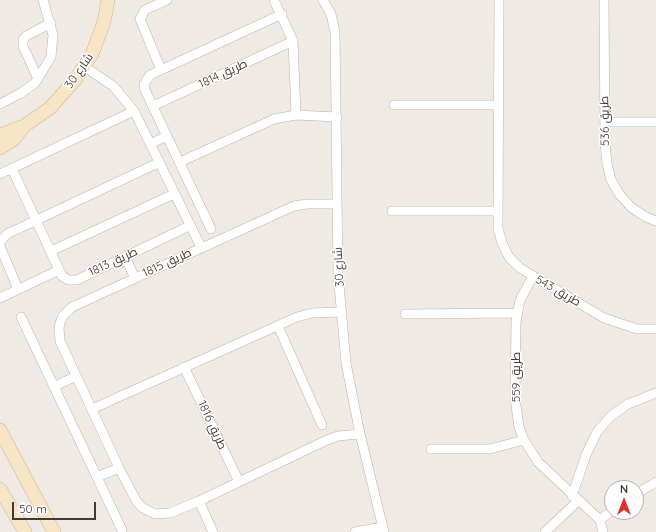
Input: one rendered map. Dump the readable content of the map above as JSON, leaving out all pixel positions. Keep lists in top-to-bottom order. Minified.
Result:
{"streets":{"street":["شارع 30","طريق 1814","طريق 536","طريق 1813","طريق 1815","طريق 543","طريق 559","طريق 1816"]},"crossings":[["شارع 30","طريق 1815"],["طريق 1815","طريق 1816"],["طريق 543","طريق 559"]],"scale_bar":"50 m","north":"top"}
